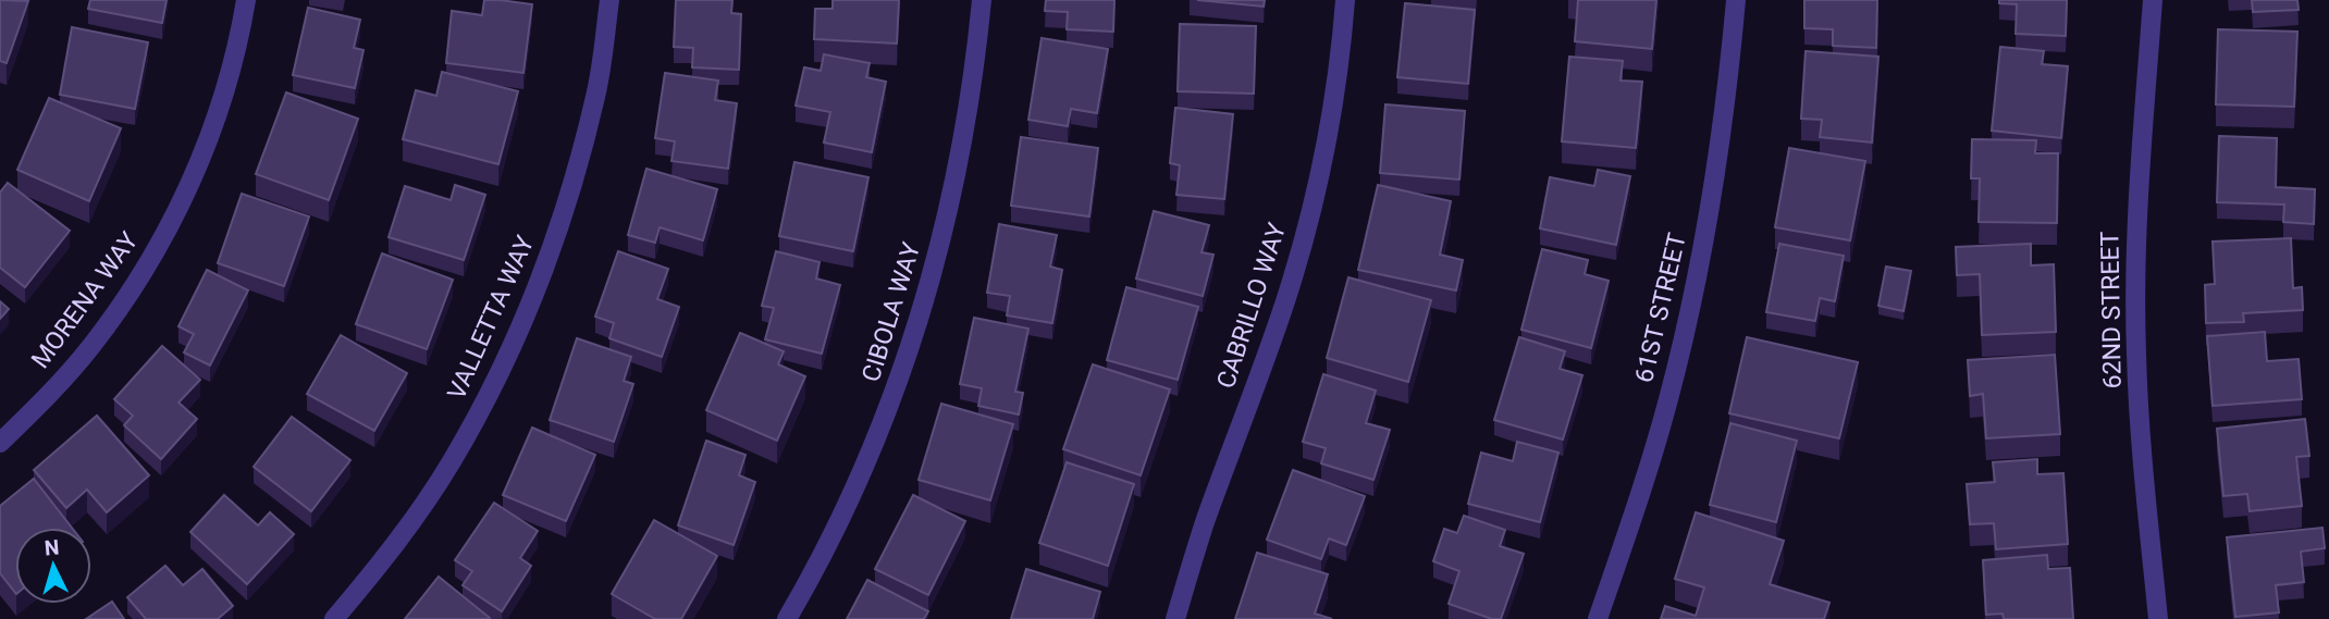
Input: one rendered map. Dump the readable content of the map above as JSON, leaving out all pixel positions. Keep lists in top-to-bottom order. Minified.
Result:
{"streets":{"street":["MORENA WAY","CABRILLO WAY","61ST STREET","62ND STREET","CIBOLA WAY","VALLETTA WAY"]},"north":"top"}
